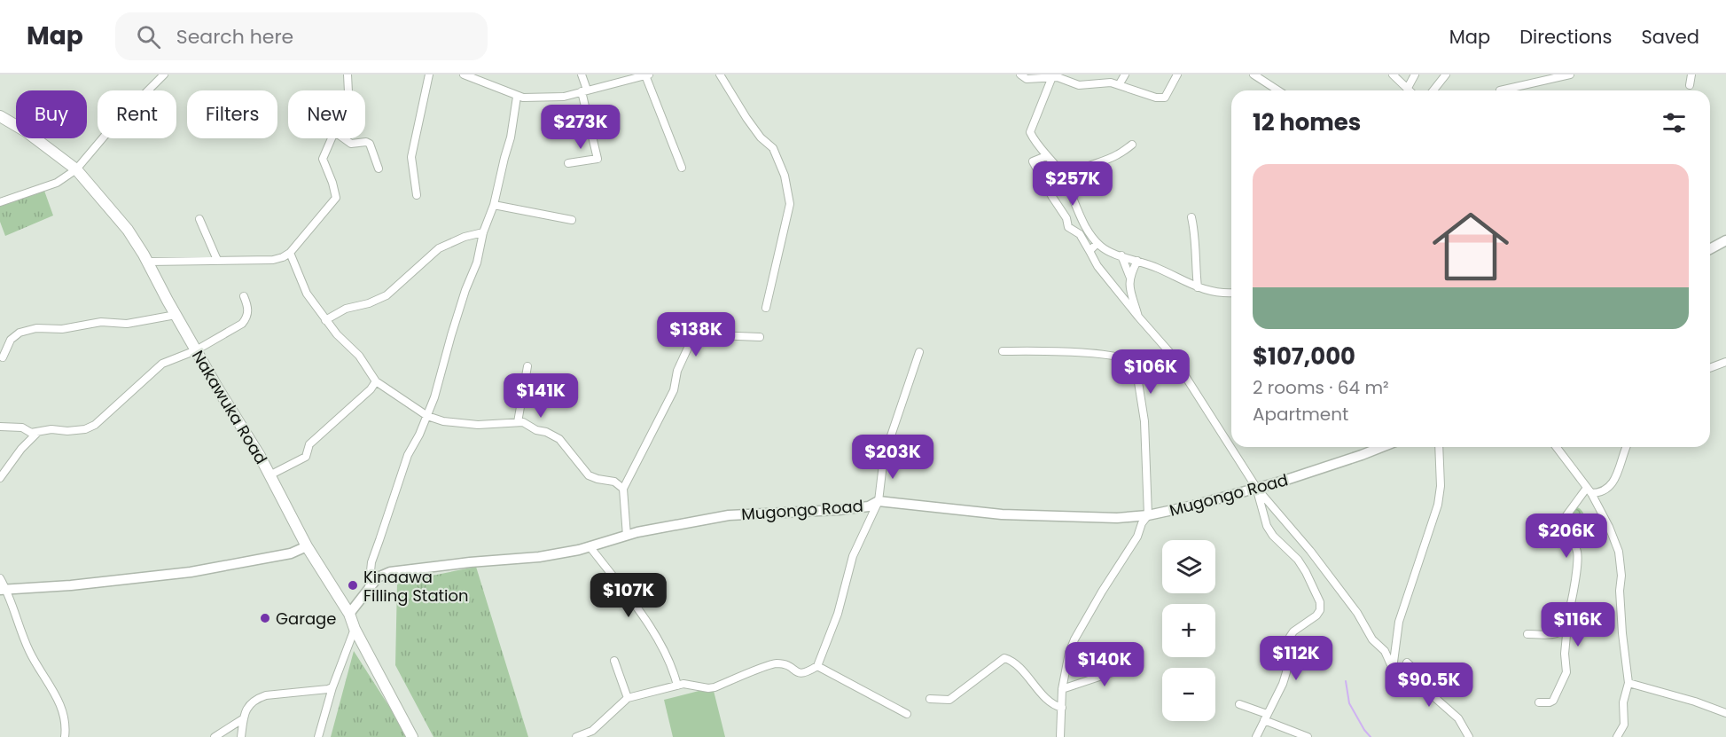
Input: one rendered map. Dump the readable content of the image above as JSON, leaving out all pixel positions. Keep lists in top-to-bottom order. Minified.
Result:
{"streets":{"main road":["Nakawuka Road"],"street":["Mugongo Road"]},"crossings":[["Nakawuka Road","Mugongo Road"]],"places":["Kinaawa Filling Station","Garage"],"page":{"header":"Map","search":"Search here","nav":["Map","Directions","Saved"],"chip":["Buy","Rent","Filters","New"],"heading":"12 homes","price":["$273K","$257K","$138K","$106K","$141K","$203K","$206K","$107K","$116K","$112K","$140K","$90.5K"],"list":[{"name":"$107,000","note":"2 rooms · 64 m² · Apartment"}],"map_buttons":["+","−"]}}
